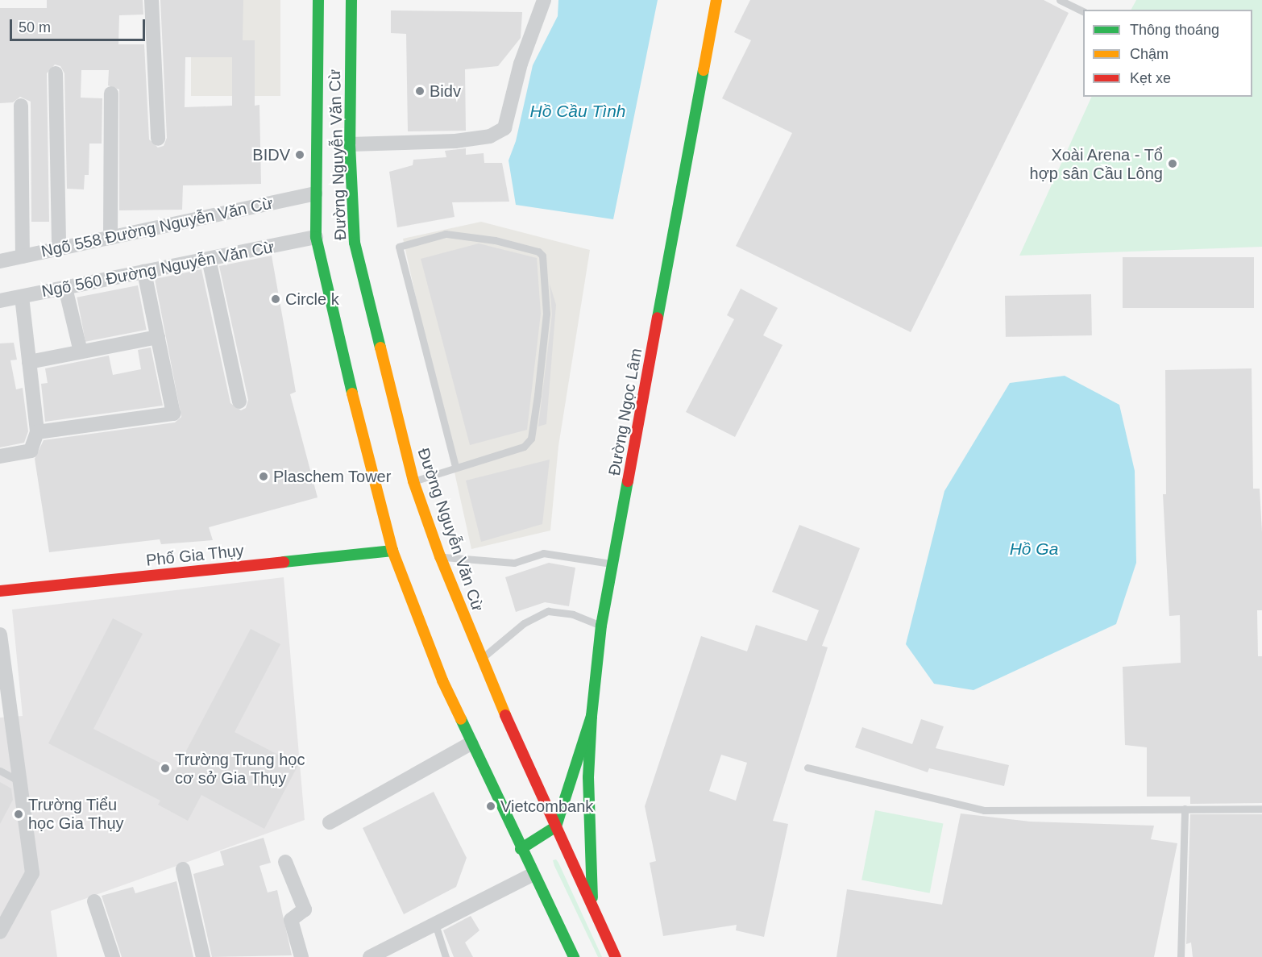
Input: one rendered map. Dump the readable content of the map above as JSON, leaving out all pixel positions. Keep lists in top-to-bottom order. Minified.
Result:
{"streets":{"main road":["Đường Nguyễn Văn Cừ","Đường Ngọc Lâm","Phố Gia Thụy"],"street":["Ngõ 558 Đường Nguyễn Văn Cừ","Ngõ 560 Đường Nguyễn Văn Cừ"]},"crossings":[["Đường Nguyễn Văn Cừ","Ngõ 558 Đường Nguyễn Văn Cừ"],["Đường Nguyễn Văn Cừ","Ngõ 560 Đường Nguyễn Văn Cừ"],["Đường Nguyễn Văn Cừ","Đường Ngọc Lâm"],["Đường Nguyễn Văn Cừ","Phố Gia Thụy"]],"water":["Hồ Cầu Tình","Hồ Ga"],"places":["Bidv","BIDV","Xoài Arena - Tổ hợp sân Cầu Lông","Circle k","Plaschem Tower","Trường Trung học cơ sở Gia Thụy","Vietcombank","Trường Tiểu học Gia Thụy"],"legend":["Thông thoáng","Chậm","Kẹt xe"],"scale_bar":"50 m"}
